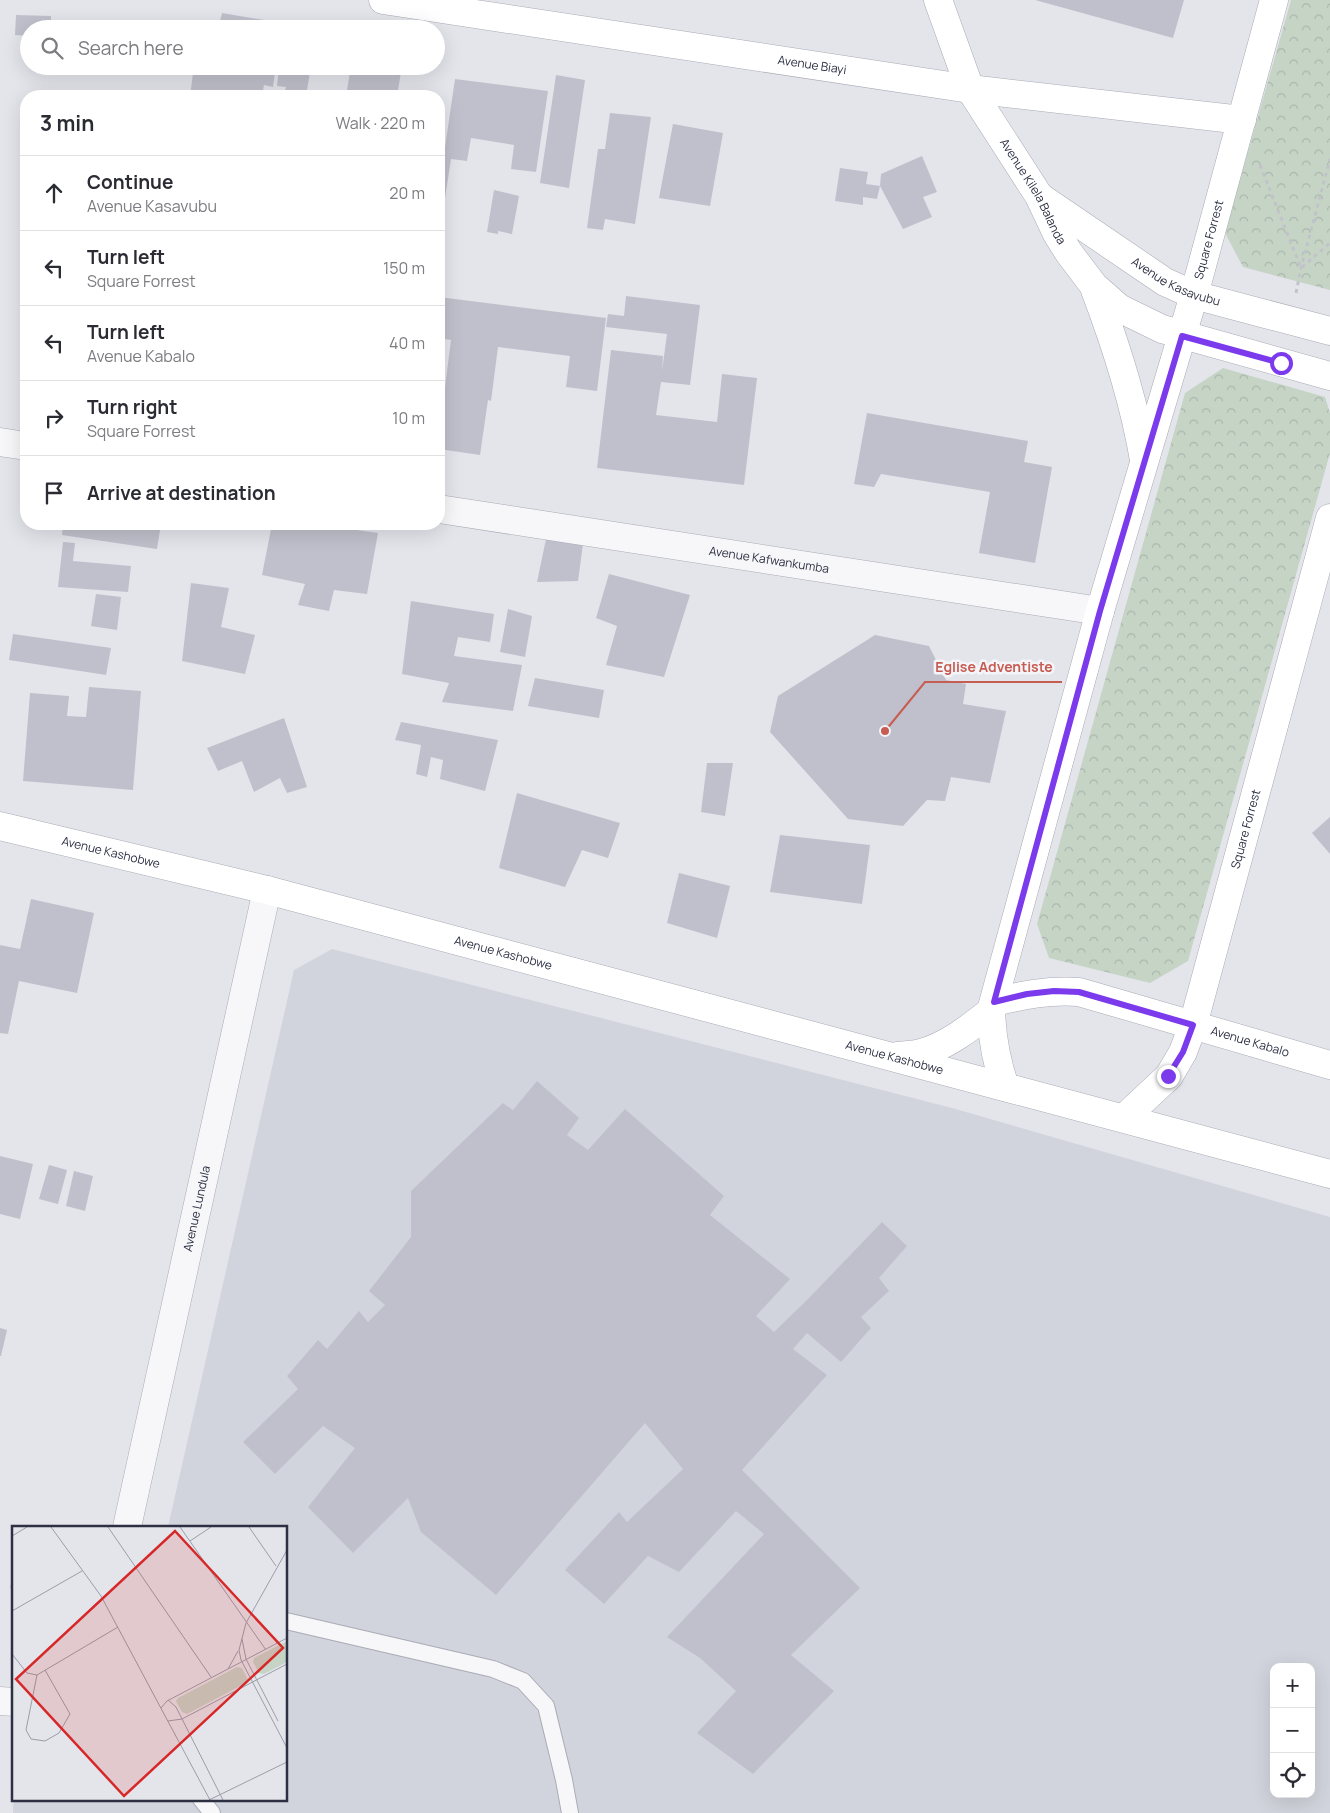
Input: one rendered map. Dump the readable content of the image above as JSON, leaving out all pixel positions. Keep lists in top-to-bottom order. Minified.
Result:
{"streets":{"street":["Avenue Biayi","Avenue Kilela Balanda","Square Forrest","Avenue Kasavubu","Avenue Kafwankumba","Avenue Kashobwe","Avenue Kabalo","Avenue Lundula"]},"crossings":[["Avenue Biayi","Avenue Kilela Balanda"],["Avenue Biayi","Square Forrest"],["Avenue Kilela Balanda","Square Forrest"],["Avenue Kilela Balanda","Avenue Kasavubu"],["Square Forrest","Avenue Kasavubu"],["Square Forrest","Avenue Kafwankumba"],["Square Forrest","Avenue Kashobwe"],["Square Forrest","Avenue Kabalo"],["Avenue Kashobwe","Avenue Lundula"]],"places":["Eglise Adventiste"],"page":{"search":"Search here","heading":["3 min","Walk · 220 m"],"list":[["Continue","Avenue Kasavubu","20 m"],["Turn left","Square Forrest","150 m"],["Turn left","Avenue Kabalo","40 m"],["Turn right","Square Forrest","10 m"],"Arrive at destination"],"map_buttons":["+","−"]}}
